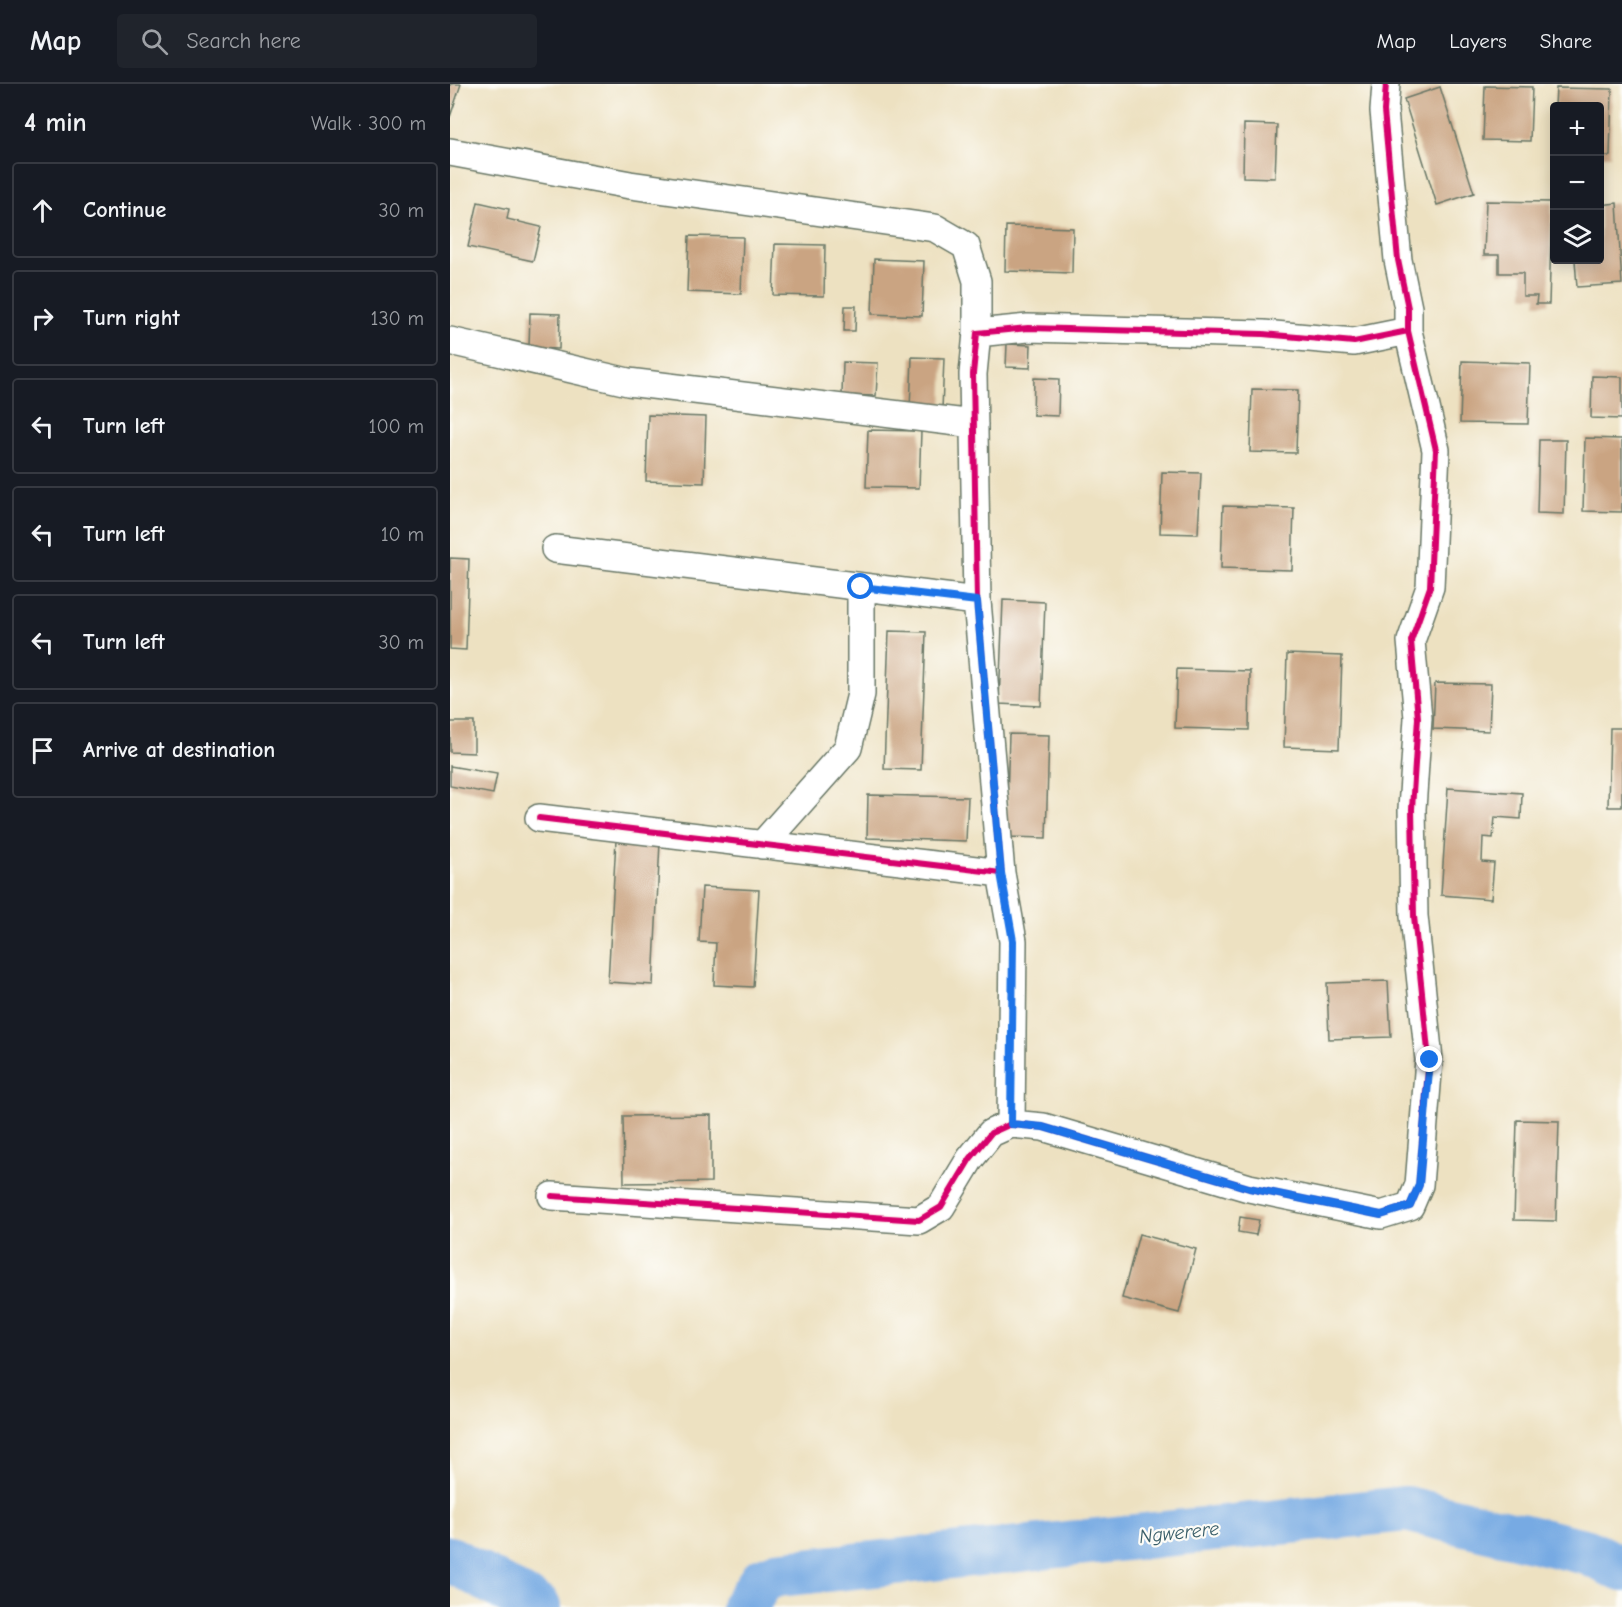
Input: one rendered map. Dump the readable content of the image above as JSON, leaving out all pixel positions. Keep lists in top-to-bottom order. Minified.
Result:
{"water":["Ngwerere"],"page":{"header":"Map","search":"Search here","nav":["Map","Layers","Share"],"heading":["4 min","Walk · 300 m"],"map_buttons":["+","−"],"list":[["Continue","30 m"],["Turn right","130 m"],["Turn left","100 m"],["Turn left","10 m"],["Turn left","30 m"],"Arrive at destination"]}}
